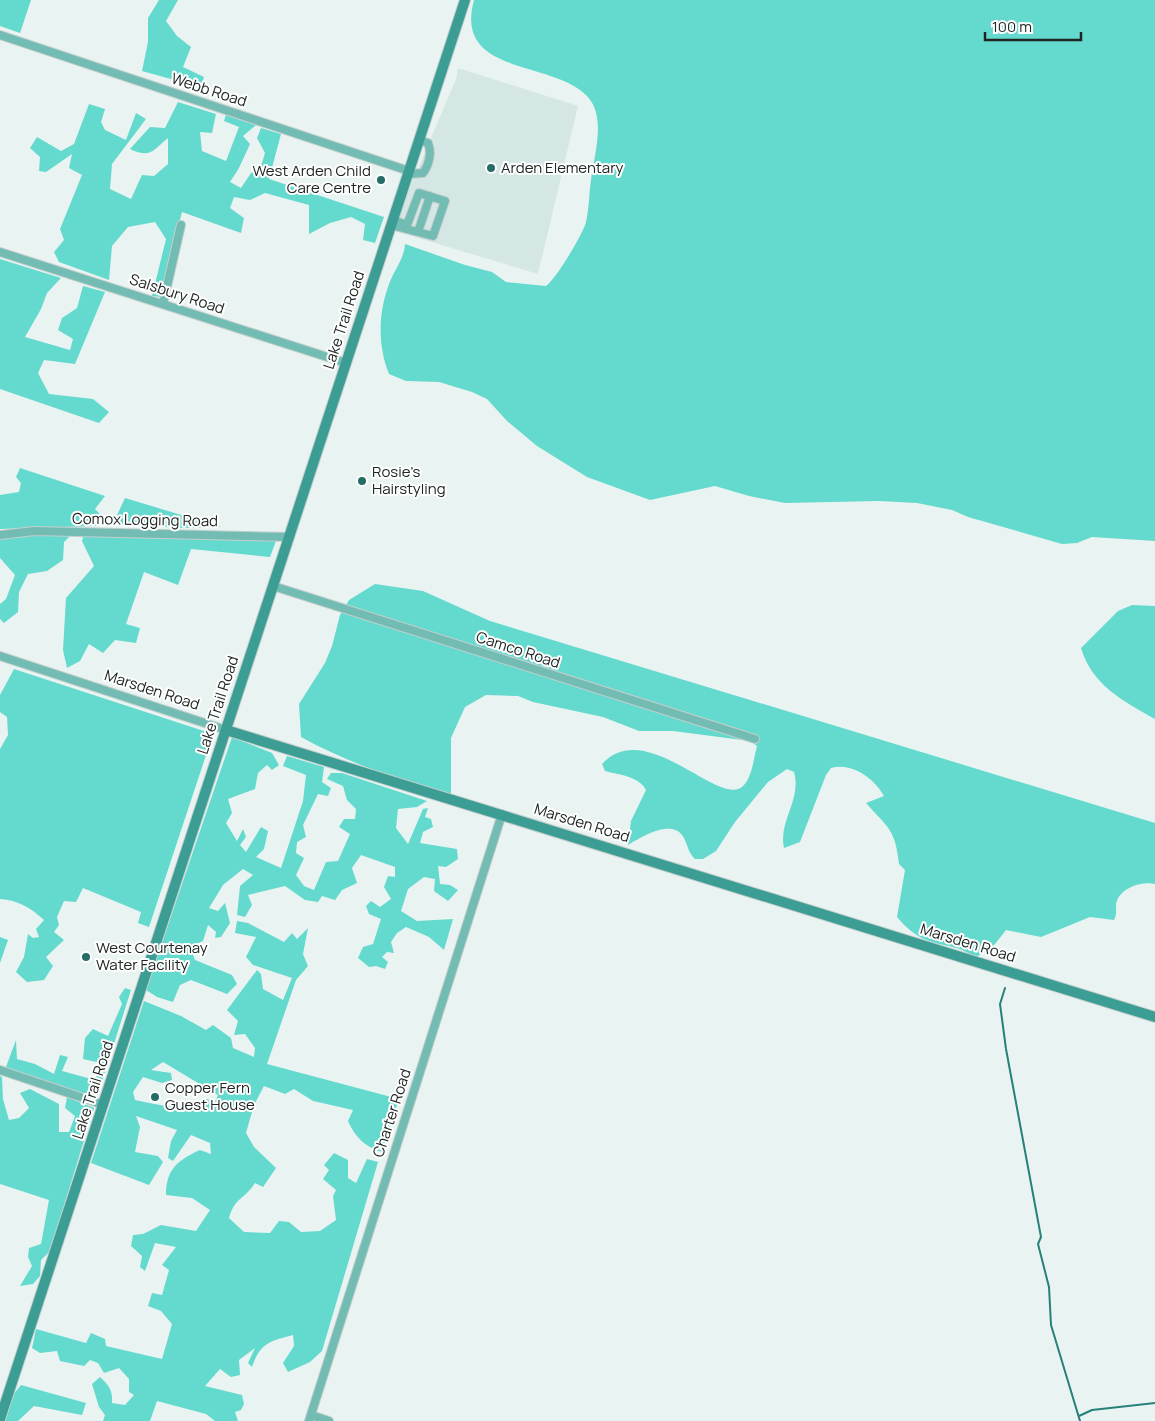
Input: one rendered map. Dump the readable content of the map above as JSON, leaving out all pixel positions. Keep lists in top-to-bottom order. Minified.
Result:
{"streets":{"street":["Webb Road","Salsbury Road","Lake Trail Road","Comox Logging Road","Camco Road","Marsden Road","Charter Road"]},"crossings":[["Webb Road","Lake Trail Road"],["Salsbury Road","Lake Trail Road"],["Lake Trail Road","Comox Logging Road"],["Lake Trail Road","Camco Road"],["Lake Trail Road","Marsden Road"],["Marsden Road","Charter Road"]],"places":["Arden Elementary","West Arden Child Care Centre","Rosie's Hairstyling","West Courtenay Water Facility","Copper Fern Guest House"],"scale_bar":"100 m"}
